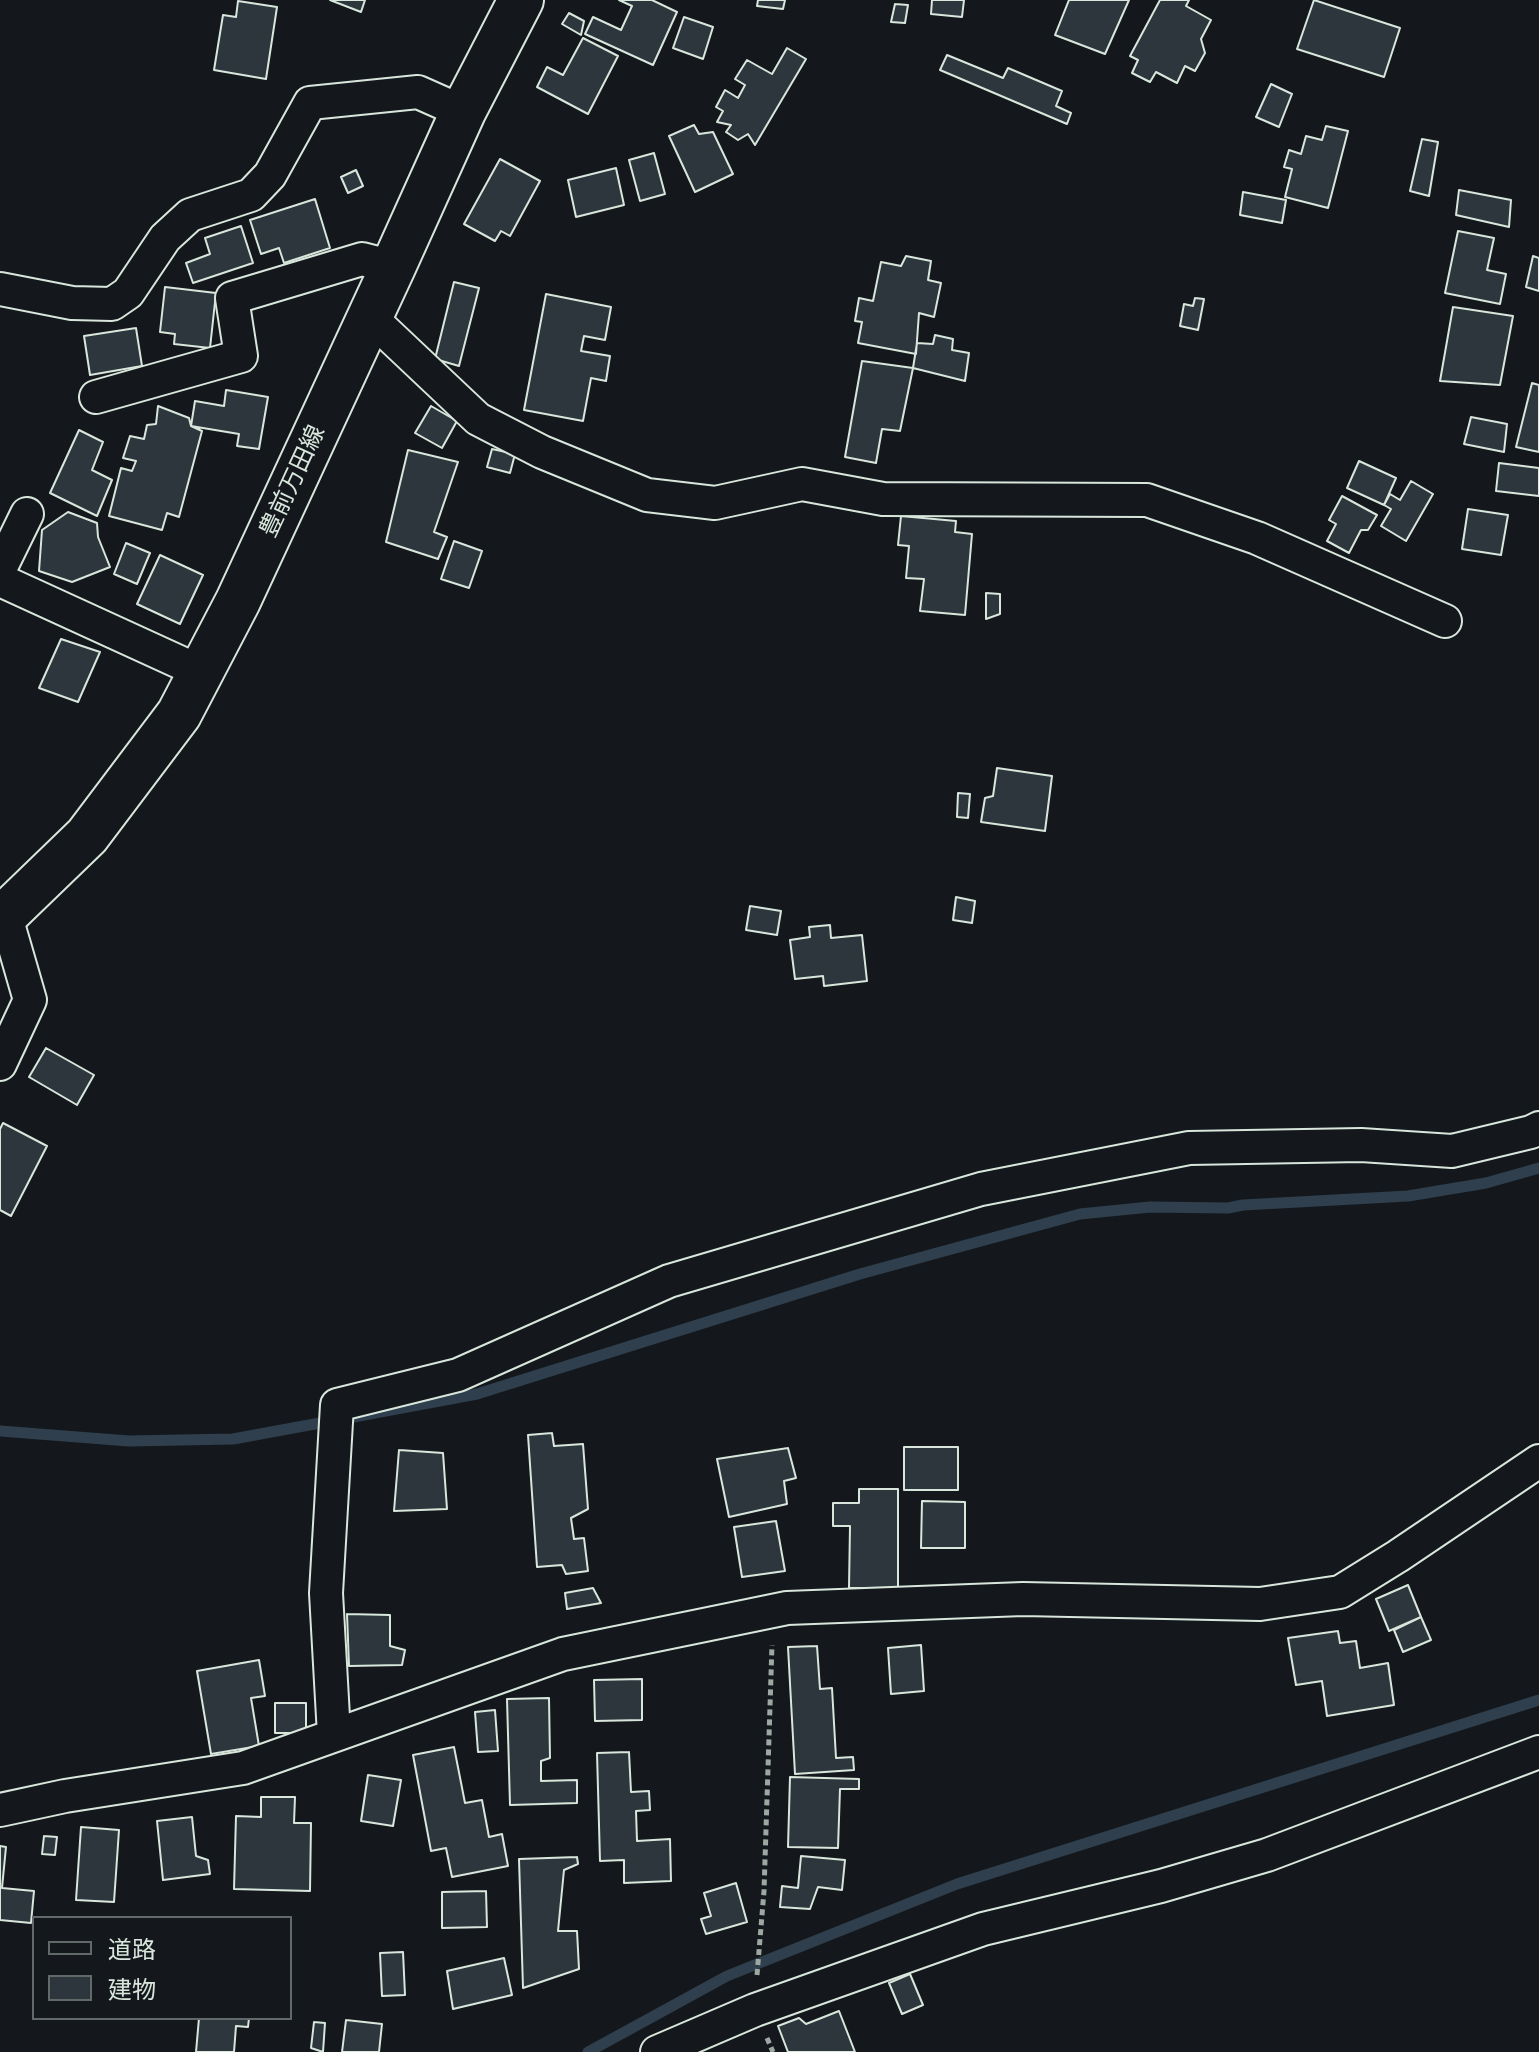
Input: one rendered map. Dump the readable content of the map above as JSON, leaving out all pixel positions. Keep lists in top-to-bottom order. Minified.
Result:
{"streets":{"main road":["豊前万田線"]},"legend":["道路","建物"]}
